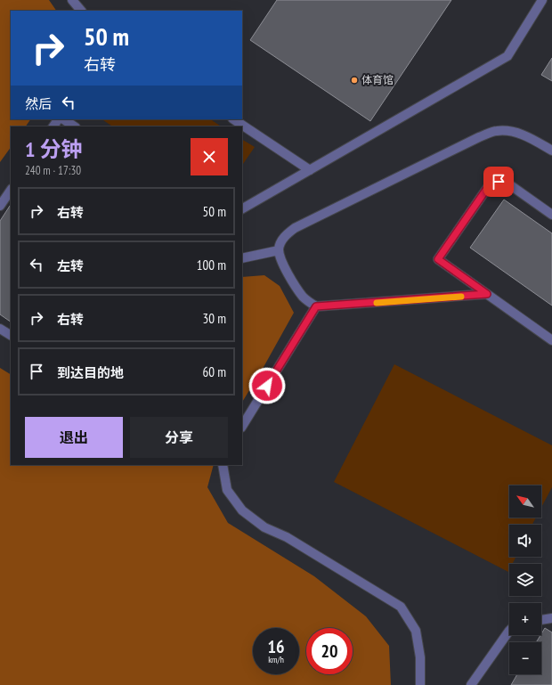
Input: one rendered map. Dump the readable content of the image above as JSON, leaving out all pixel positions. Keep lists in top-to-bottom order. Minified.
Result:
{"places":["体育馆"],"north":"top left","page":{"turn":["50 m","右转"],"then":"然后","heading":["1 分钟","240 m · 17:30"],"list":[{"name":"右转","value":"50 m"},{"name":"左转","value":"100 m"},{"name":"右转","value":"30 m"},{"name":"到达目的地","value":"60 m"}],"buttons":["退出","分享"],"map_buttons":["+","−"],"speed":"16 km/h","limit":"20"}}
